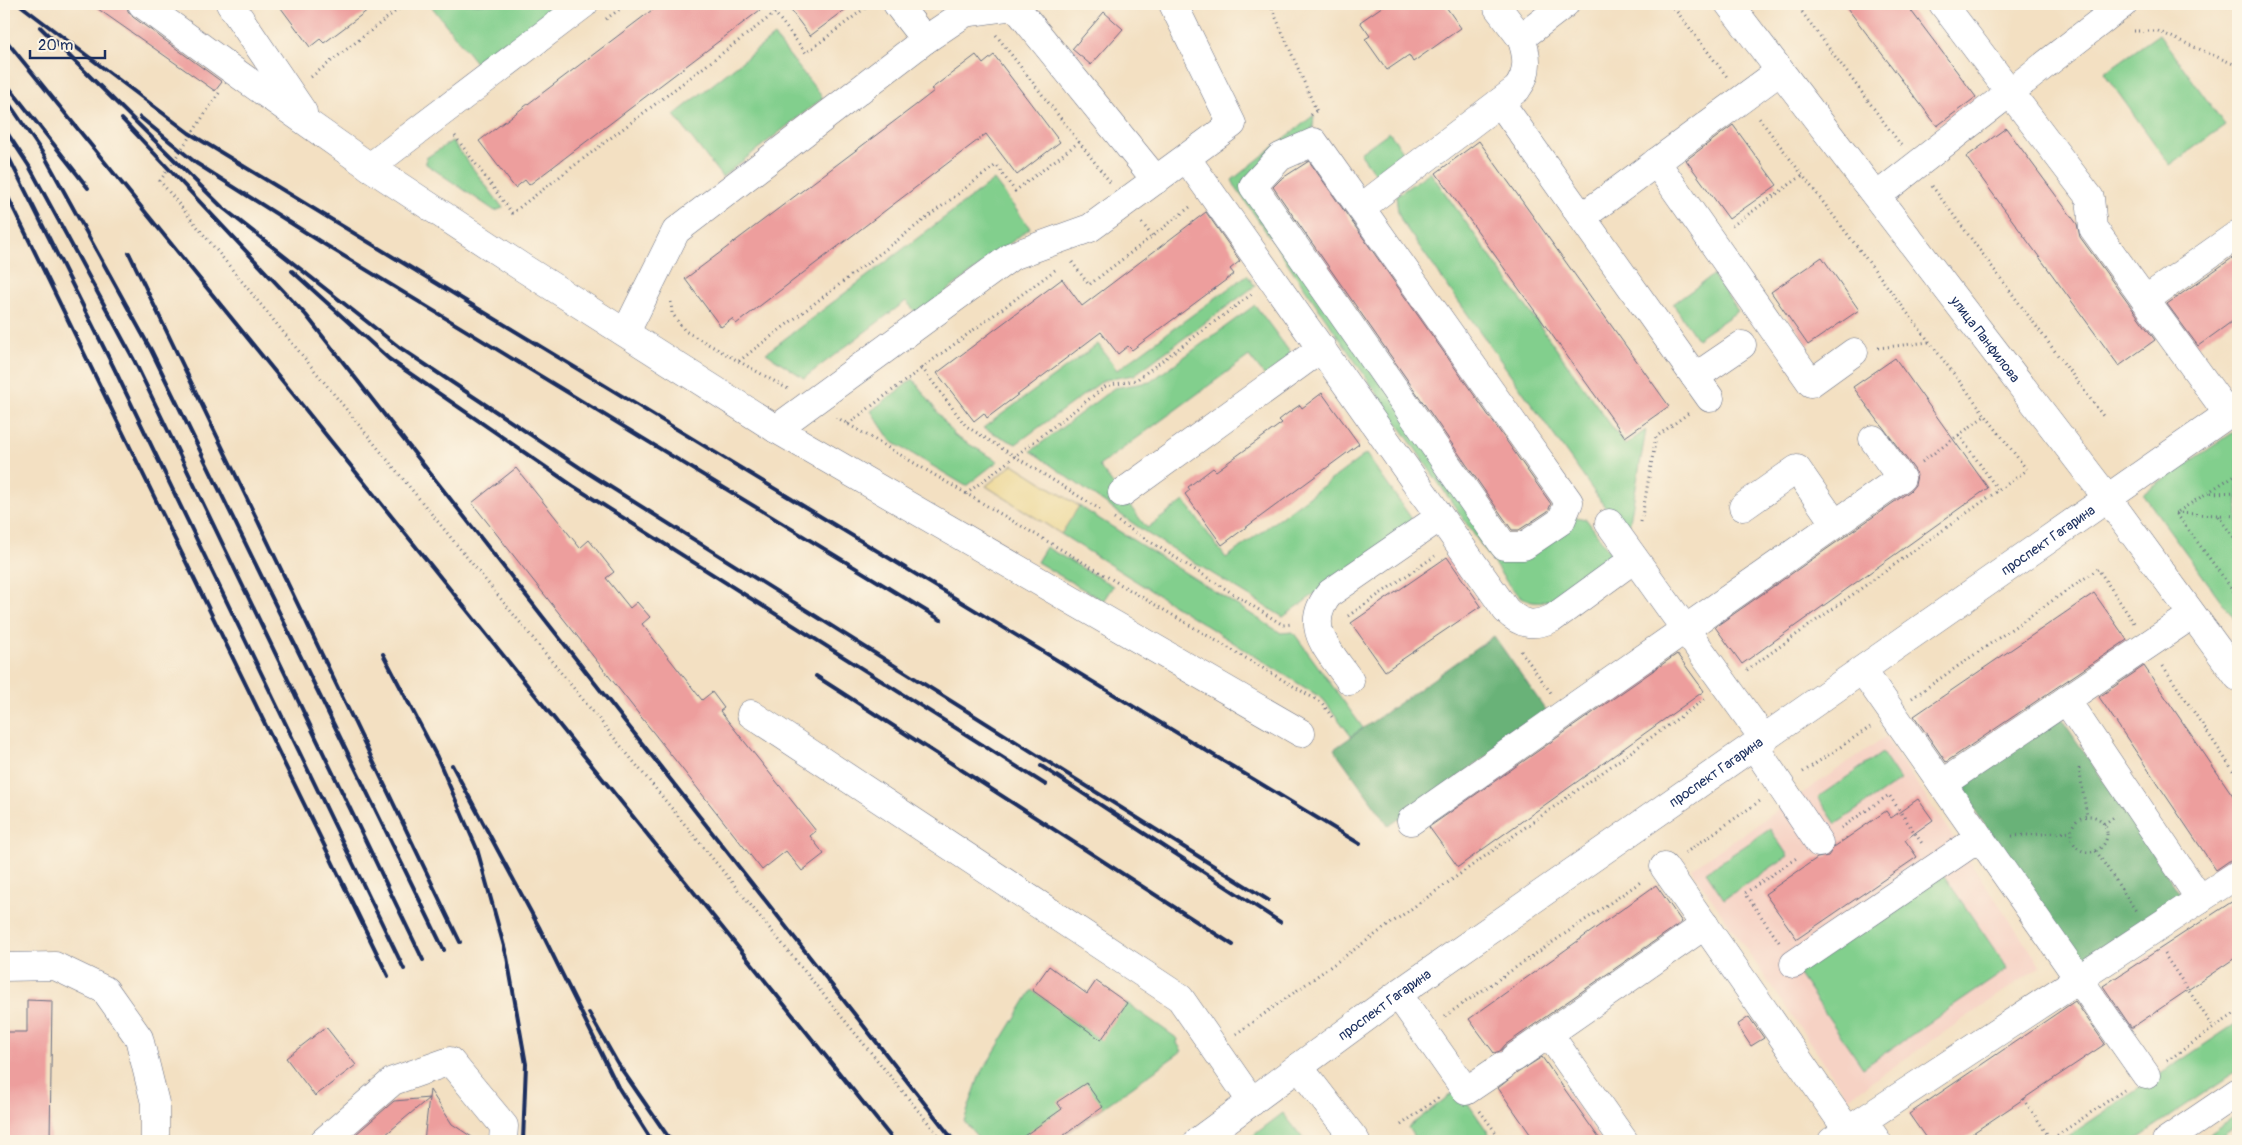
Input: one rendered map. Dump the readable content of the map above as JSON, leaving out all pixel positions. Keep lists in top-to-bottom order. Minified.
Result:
{"streets":{"street":["улица Панфилова","проспект Гагарина"]},"crossings":[["улица Панфилова","проспект Гагарина"]],"scale_bar":"20 m"}
